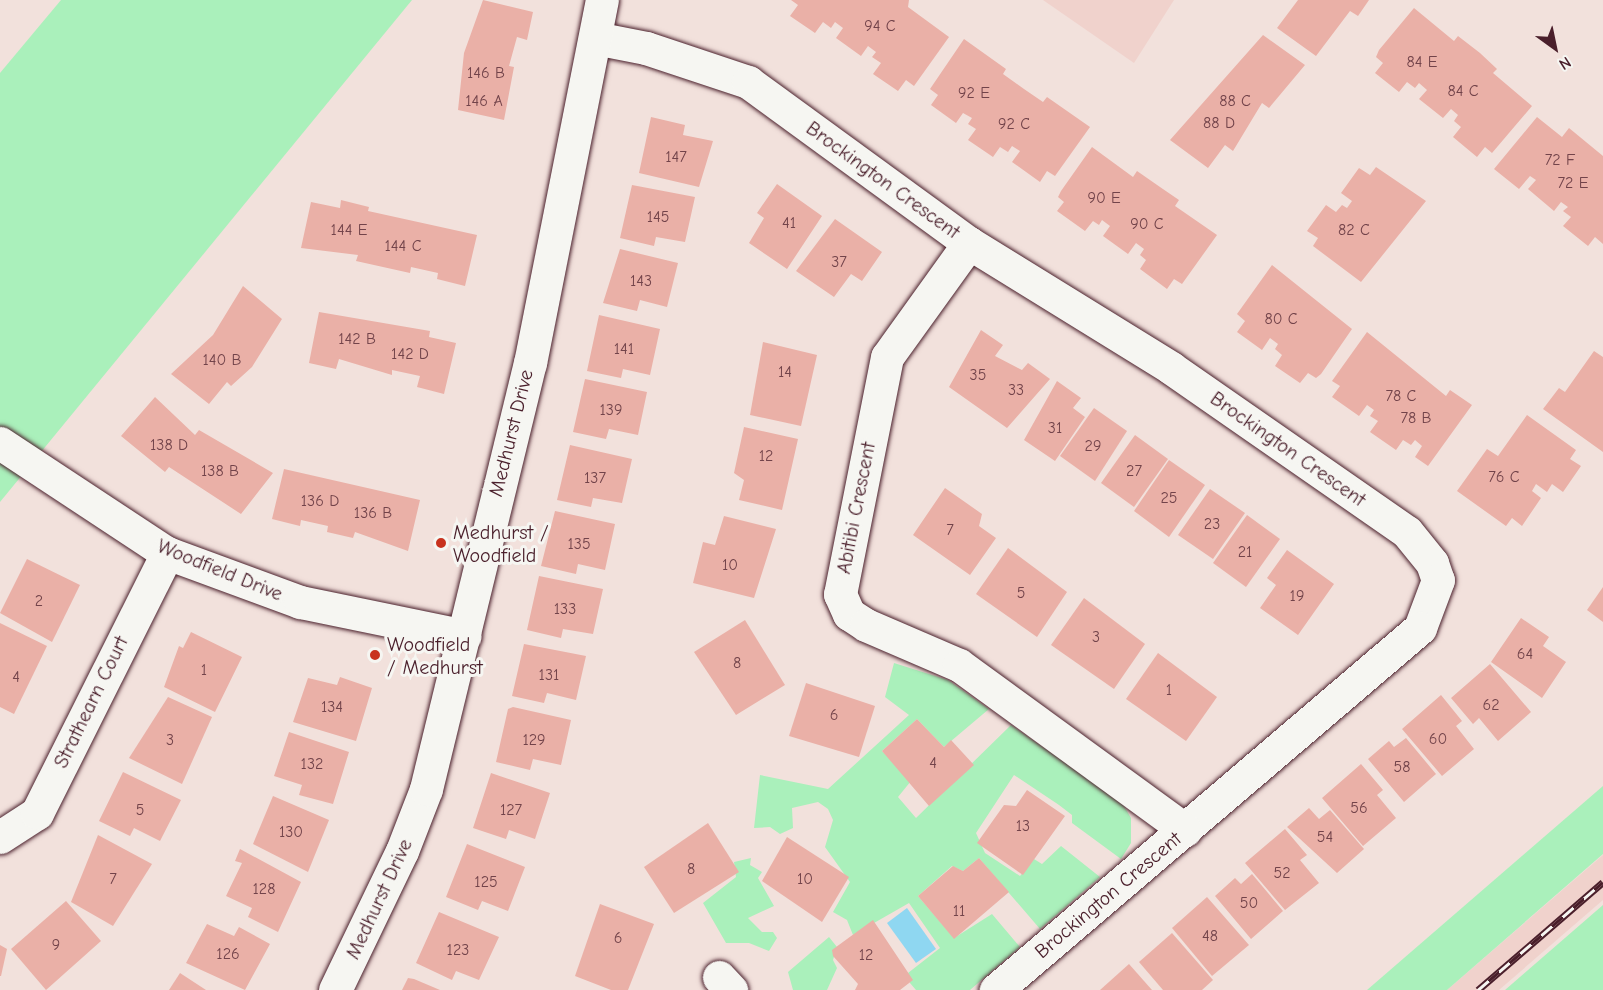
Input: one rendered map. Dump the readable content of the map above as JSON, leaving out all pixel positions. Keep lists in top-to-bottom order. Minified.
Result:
{"streets":{"street":["Brockington Crescent","Medhurst Drive","Abitibi Crescent","Woodfield Drive","Strathearn Court"]},"crossings":[["Brockington Crescent","Medhurst Drive"],["Brockington Crescent","Abitibi Crescent"],["Medhurst Drive","Woodfield Drive"],["Woodfield Drive","Strathearn Court"]],"places":["Medhurst / Woodfield","Woodfield / Medhurst"],"house_numbers":["94 C","84 E","146 B","84 C","92 E","146 A","88 C","88 D","92 C","147","72 F","72 E","90 E","145","41","90 C","144 E","82 C","144 C","37","143","80 C","142 B","141","142 D","140 B","14","35","33","78 C","139","78 B","31","138 D","29","12","138 B","27","76 C","137","25","136 D","136 B","23","7","135","21","10","5","19","2","133","3","64","8","1","131","4","1","62","134","6","60","3","129","4","132","58","56","5","127","13","130","54","8","52","7","10","125","128","50","11","48","6","9","123","126","12"],"north":"bottom right"}
